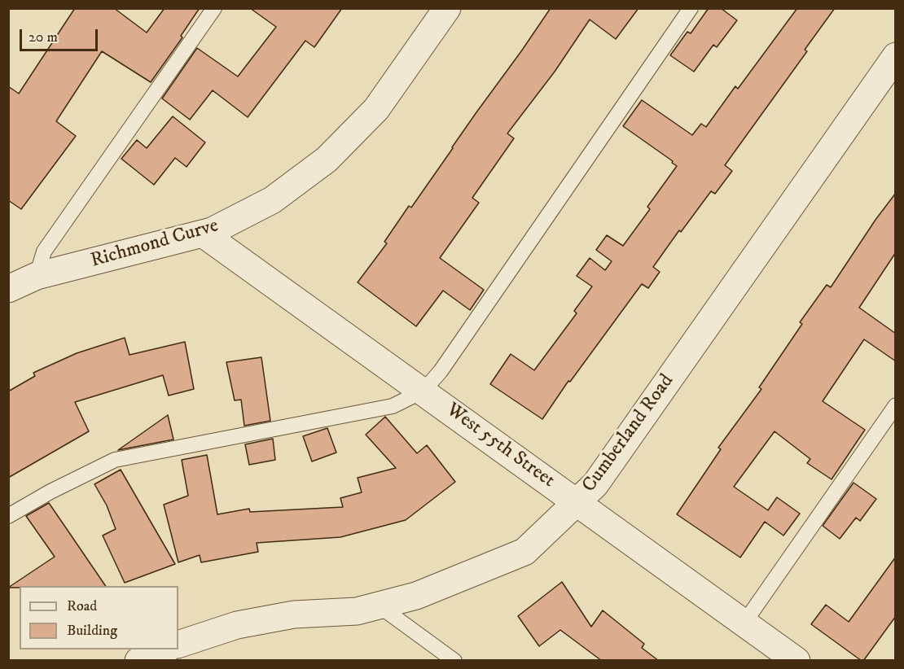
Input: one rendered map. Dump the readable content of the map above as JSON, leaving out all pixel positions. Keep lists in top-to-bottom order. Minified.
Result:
{"streets":{"street":["Richmond Curve","Cumberland Road","West 55th Street"]},"crossings":[["Richmond Curve","West 55th Street"],["Cumberland Road","West 55th Street"]],"legend":["Road","Building"],"scale_bar":"20 m"}
